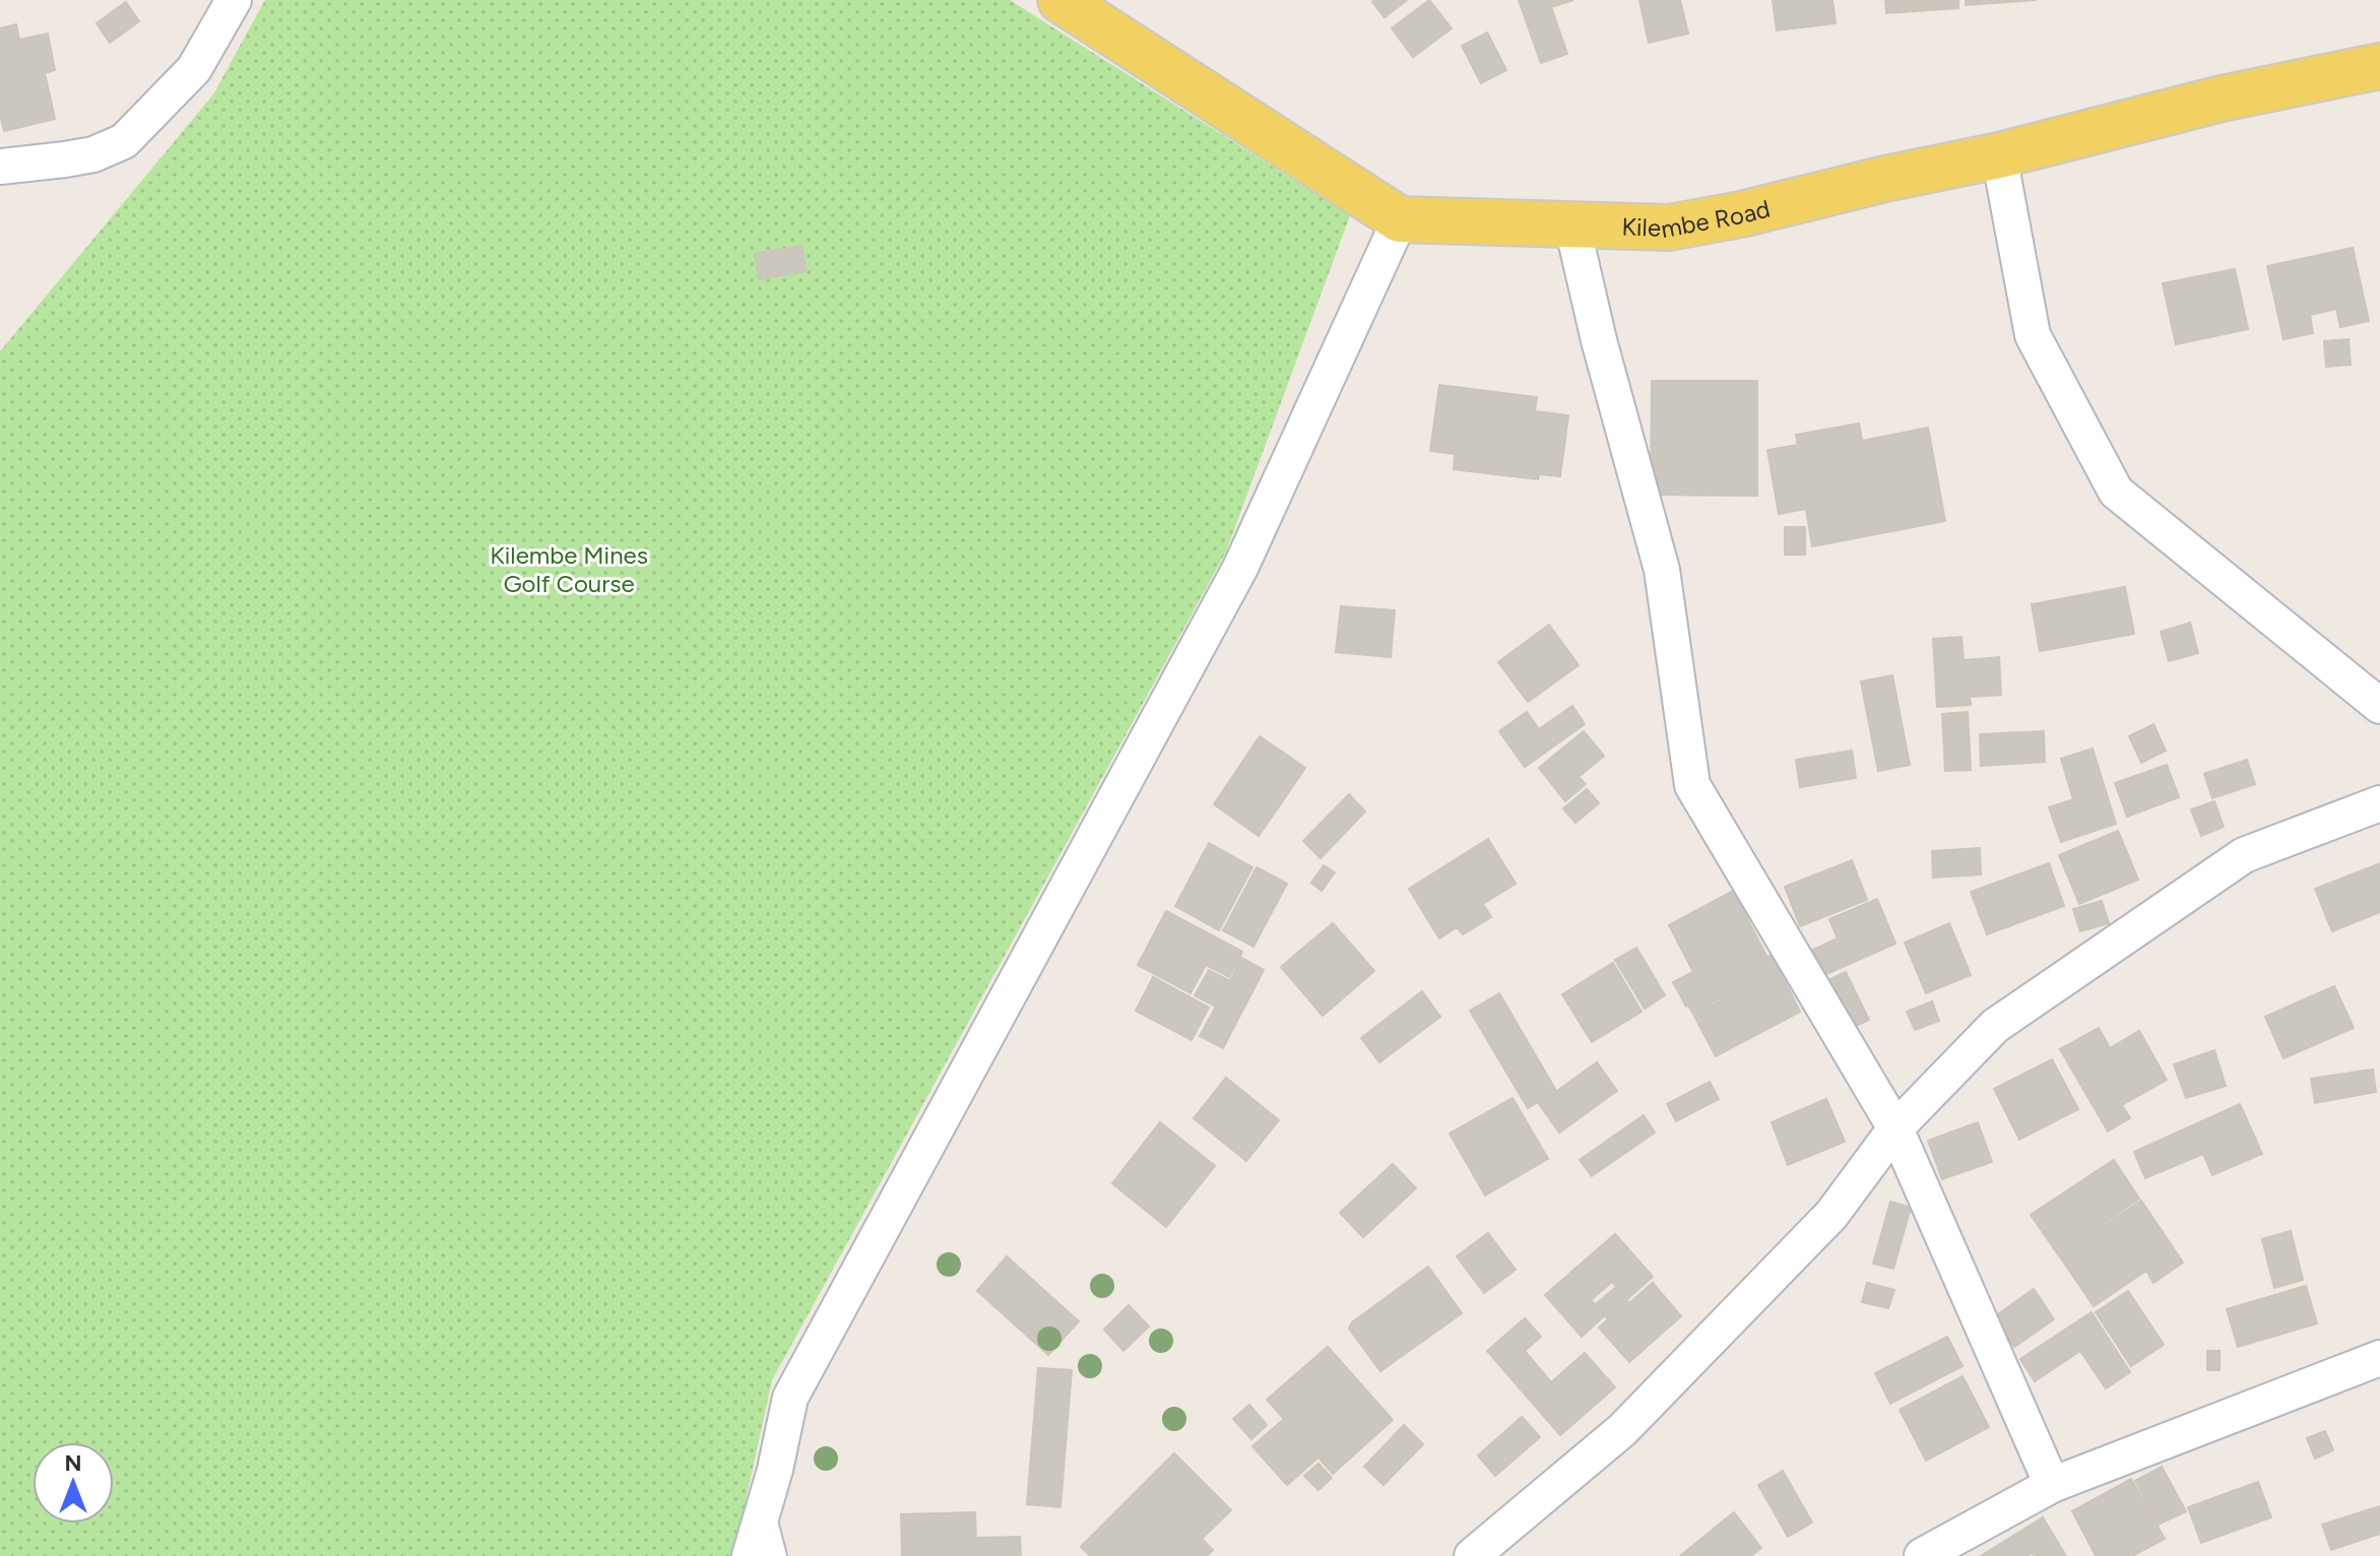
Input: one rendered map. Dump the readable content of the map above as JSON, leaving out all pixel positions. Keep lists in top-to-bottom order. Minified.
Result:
{"streets":{"main road":["Kilembe Road"]},"parks":["Kilembe Mines Golf Course"],"north":"top"}
